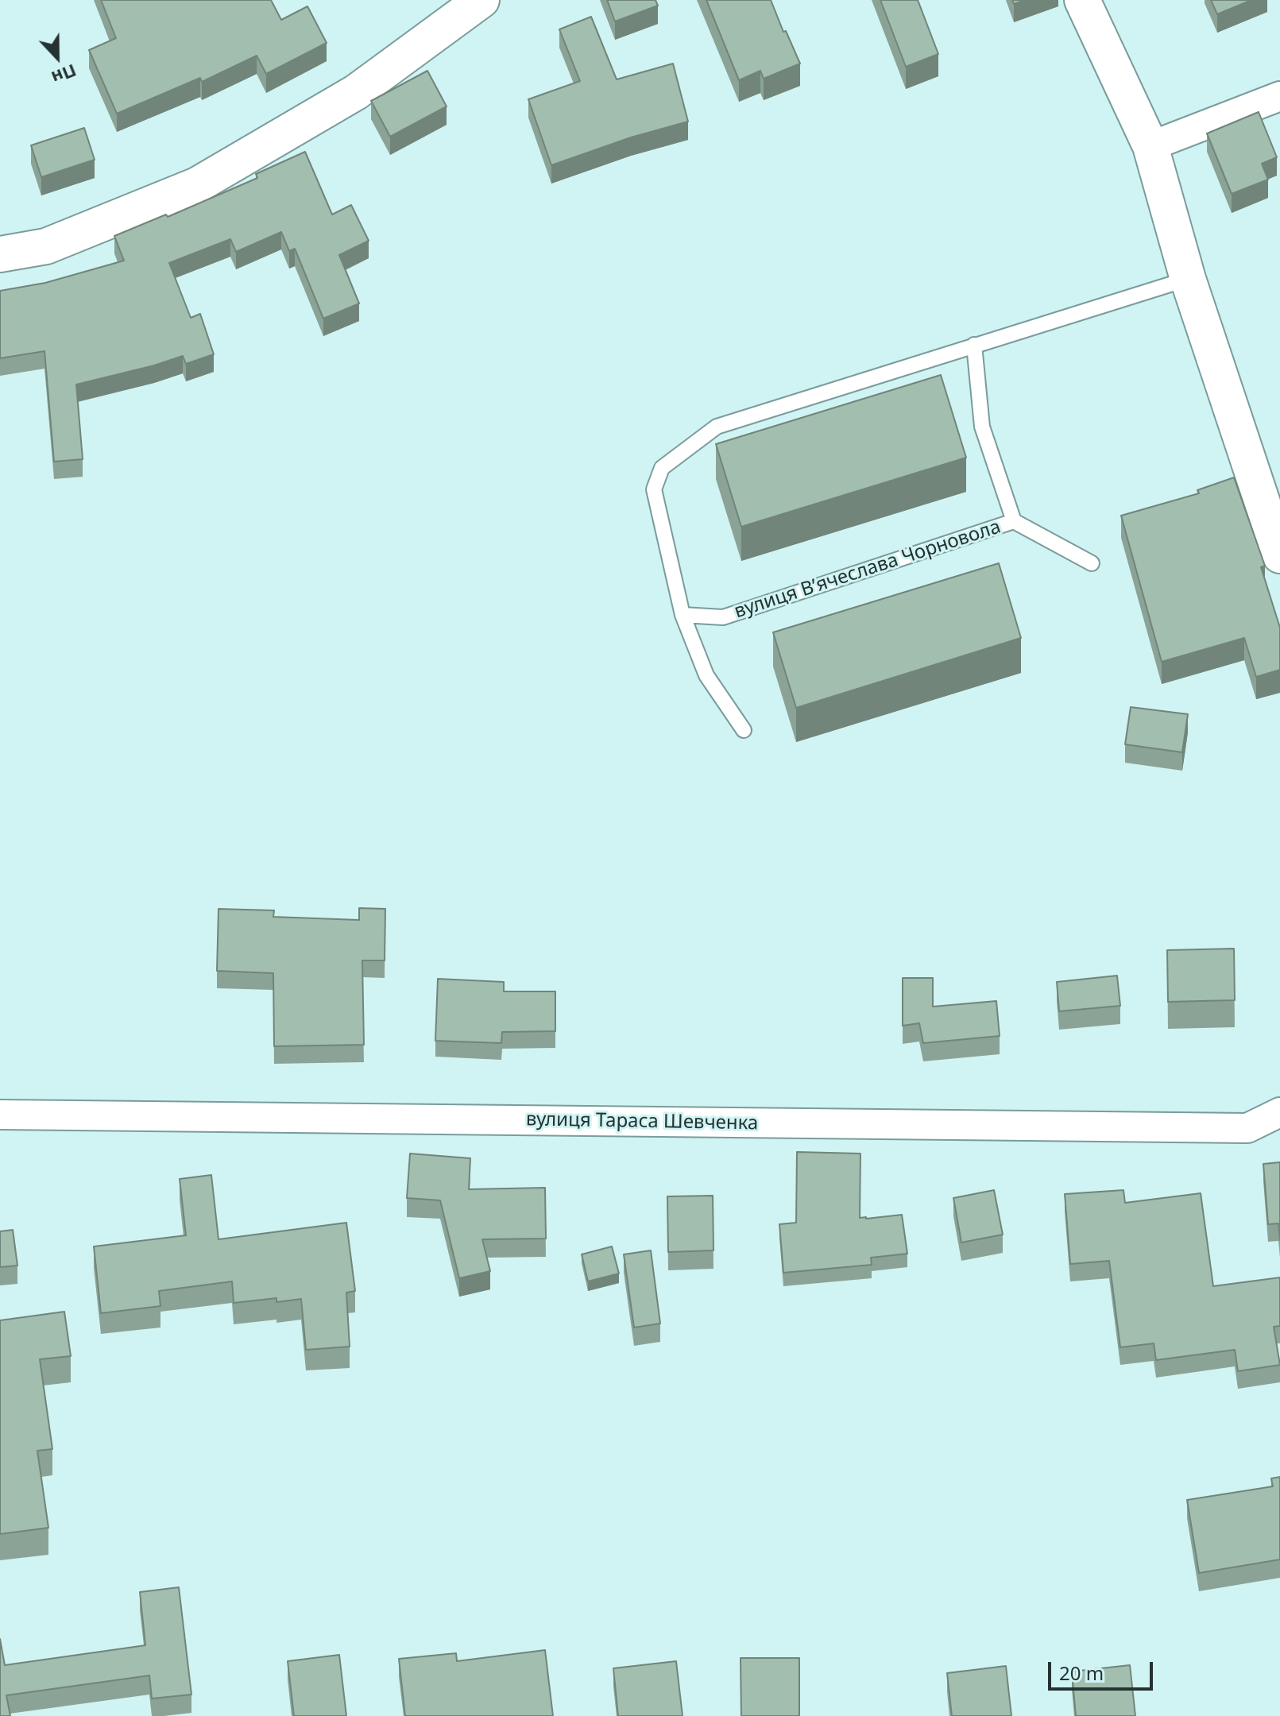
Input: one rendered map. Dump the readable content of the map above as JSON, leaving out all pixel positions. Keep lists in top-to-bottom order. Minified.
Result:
{"streets":{"street":["вулиця Тараса Шевченка"],"lane":["вулиця Вʼячеслава Чорновола"]},"scale_bar":"20 m","north":"bottom"}
